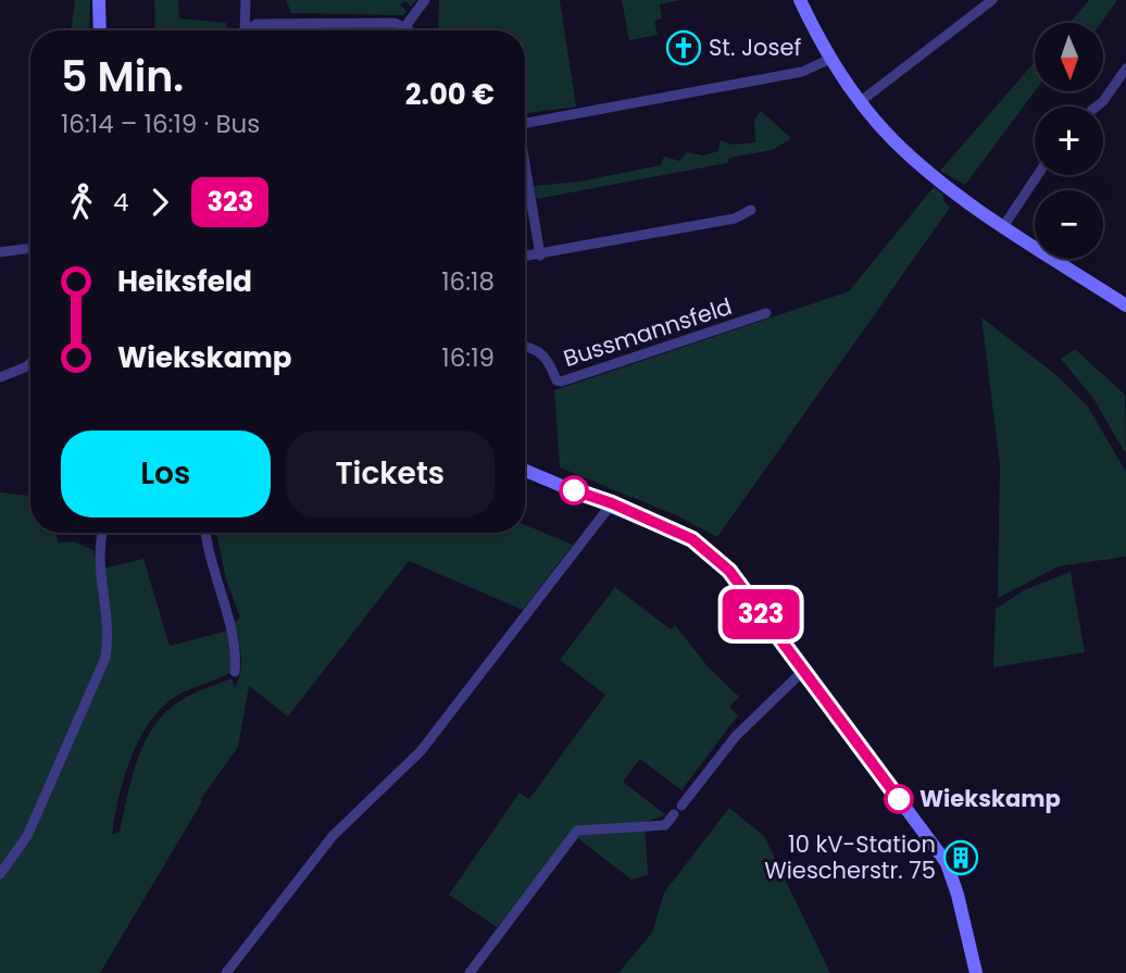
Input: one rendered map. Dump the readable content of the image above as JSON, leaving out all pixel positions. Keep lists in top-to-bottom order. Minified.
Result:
{"streets":{"street":["Bussmannsfeld"]},"places":{"church":["St. Josef"],"other":["Wiekskamp"],"building":["10 kV-Station Wiescherstr. 75"]},"lines":["bus line 323"],"north":"bottom","page":{"on_map":"323","map_buttons":["+","−"],"heading":["5 Min.","16:14 – 16:19 · Bus","2.00 €"],"legs":["4","323"],"list":[{"name":"Heiksfeld","value":"16:18"},{"name":"Wiekskamp","value":"16:19"}],"buttons":["Los","Tickets"]}}
